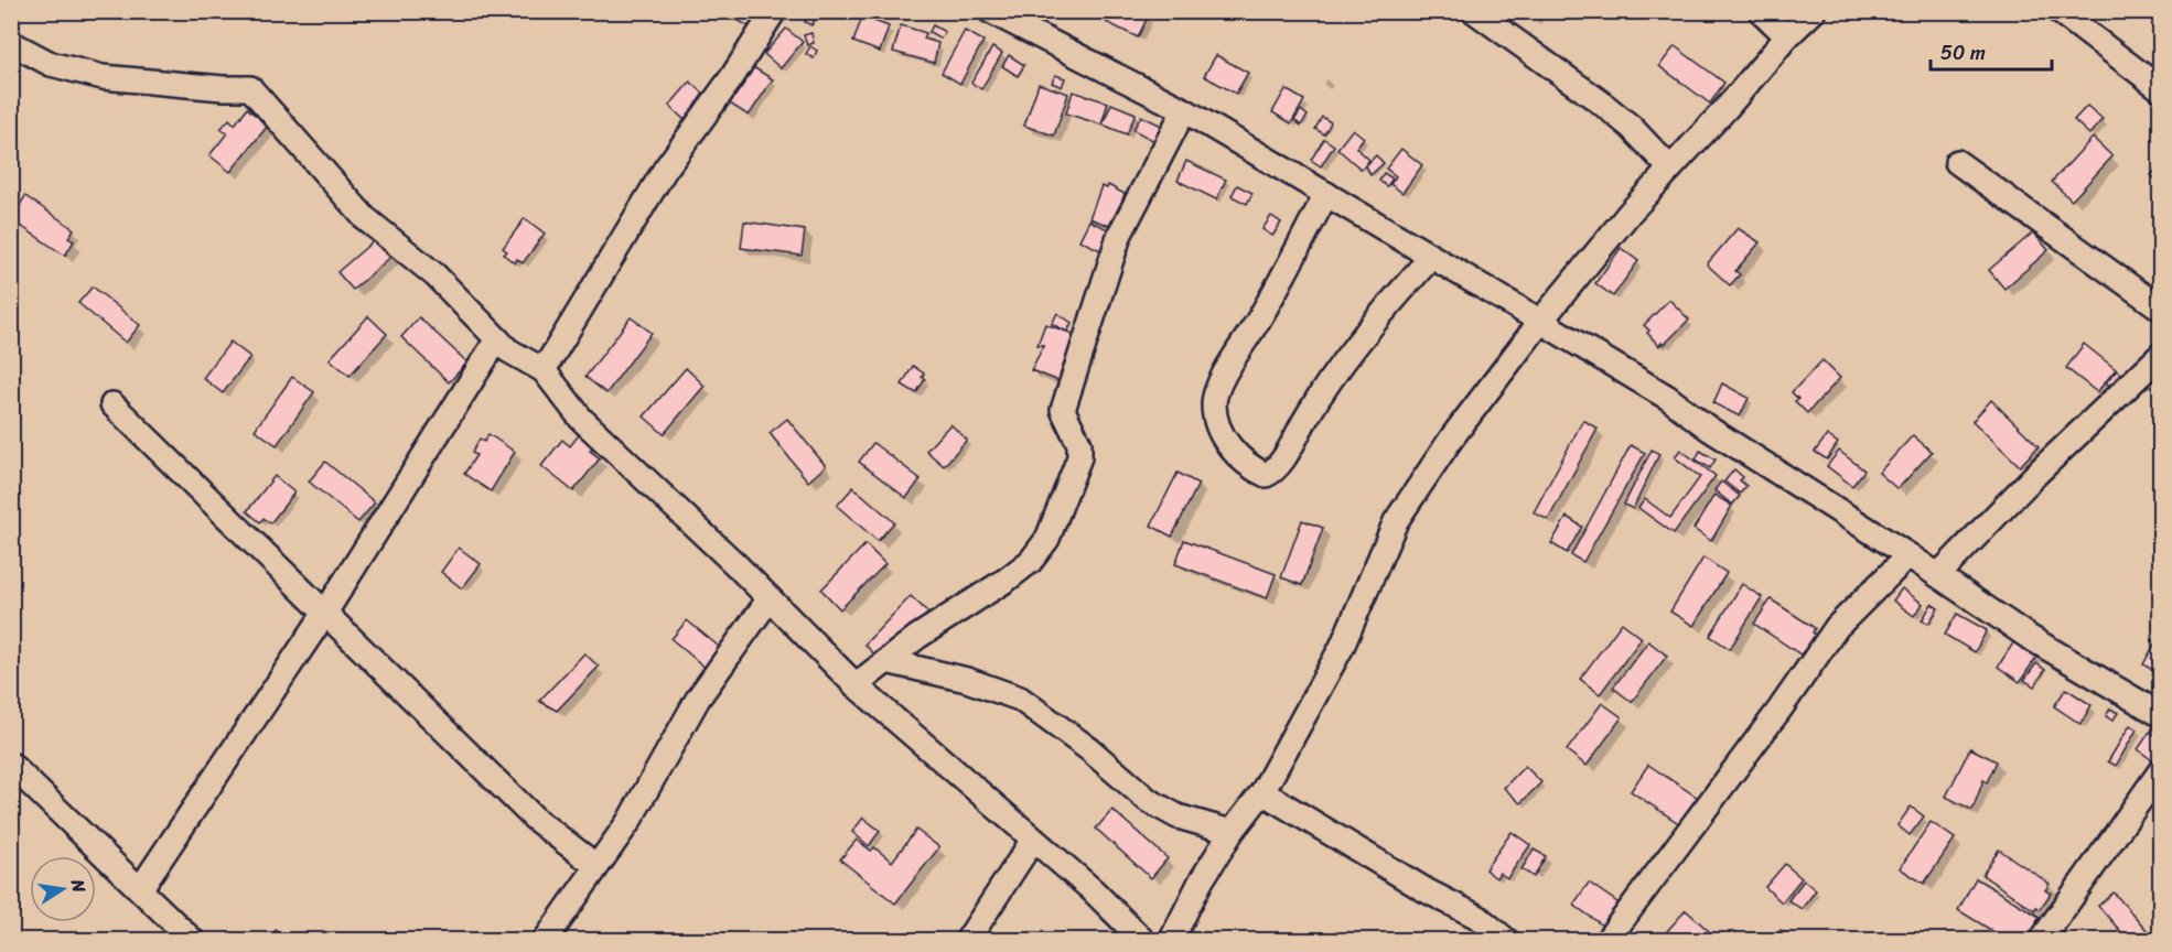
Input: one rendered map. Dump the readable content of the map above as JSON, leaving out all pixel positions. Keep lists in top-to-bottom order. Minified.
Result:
{"scale_bar":"50 m","north":"right"}
